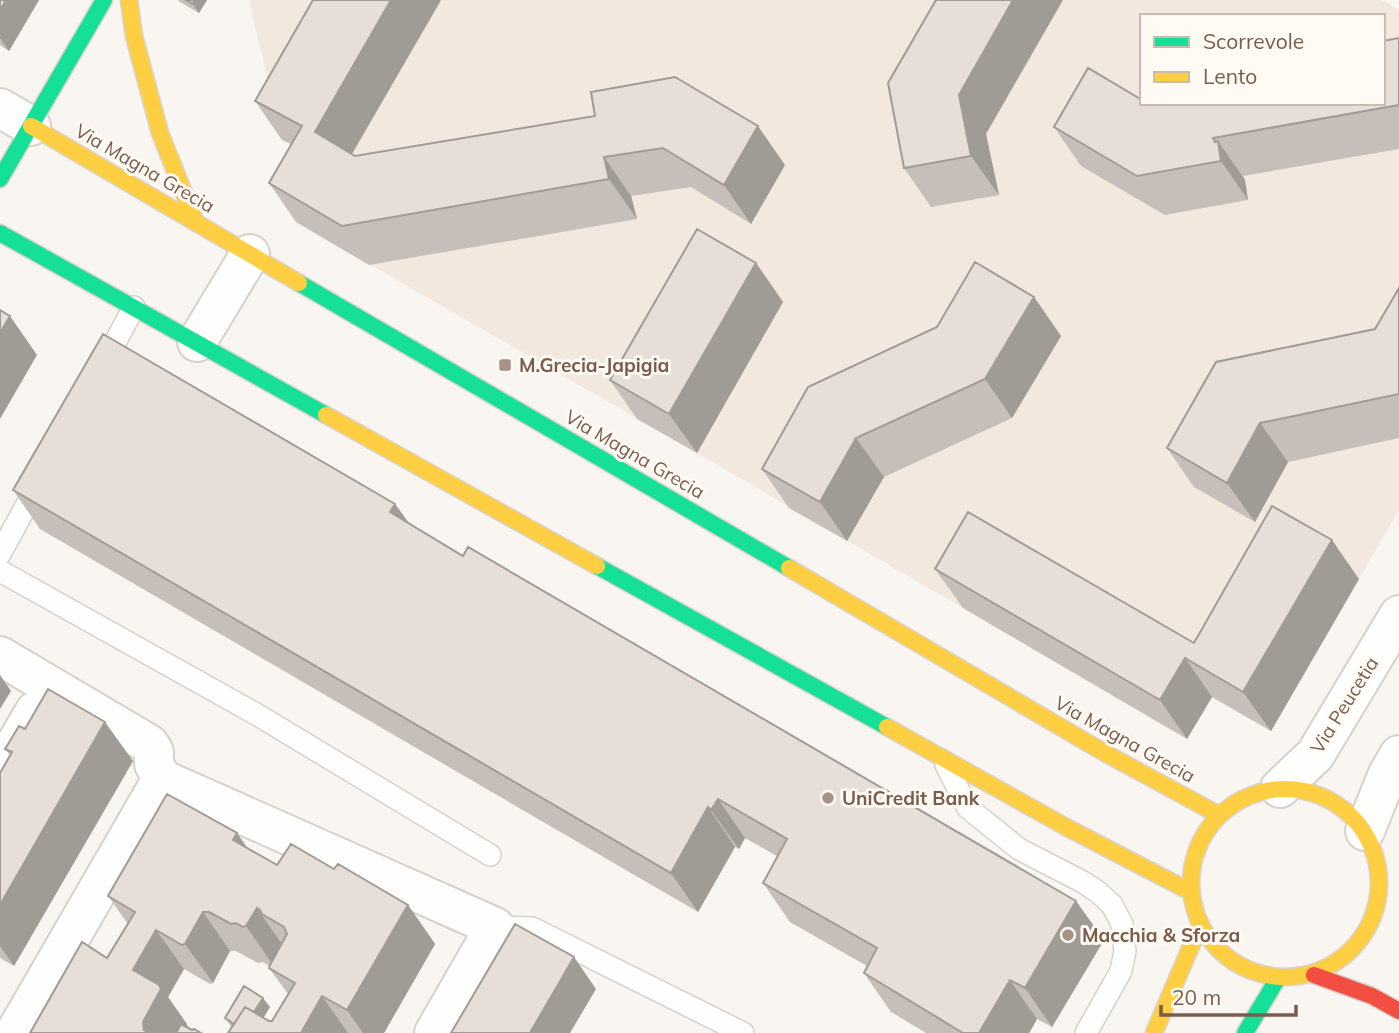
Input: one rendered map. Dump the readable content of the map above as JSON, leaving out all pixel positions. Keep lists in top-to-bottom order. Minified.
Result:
{"streets":{"main road":["Via Magna Grecia"],"street":["Via Peucetia"]},"crossings":[["Via Magna Grecia","Via Peucetia"]],"places":{"transit":["M.Grecia-Japigia"],"other":["UniCredit Bank","Macchia & Sforza"]},"legend":["Scorrevole","Lento"],"scale_bar":"20 m"}
